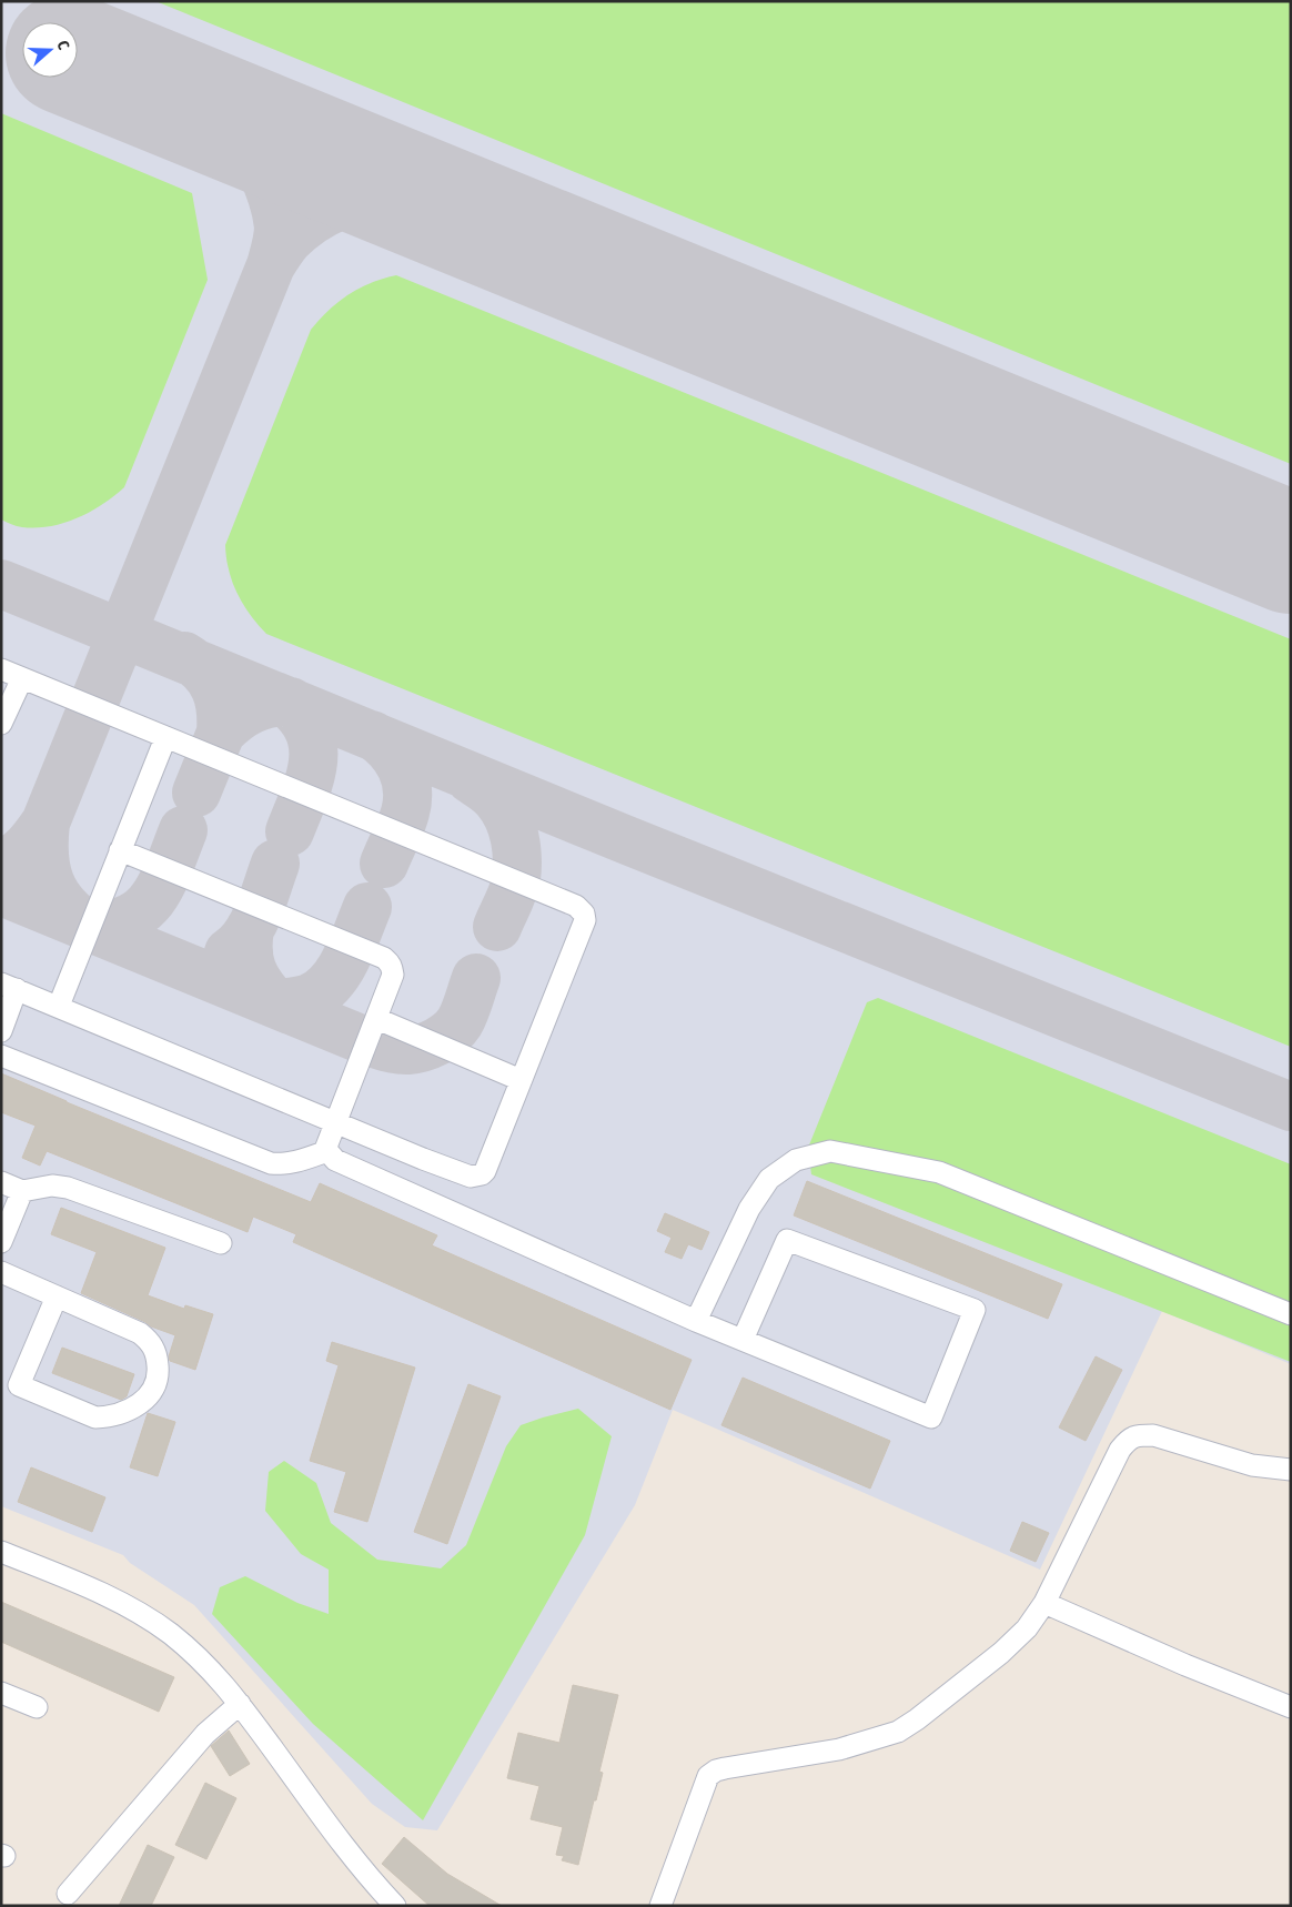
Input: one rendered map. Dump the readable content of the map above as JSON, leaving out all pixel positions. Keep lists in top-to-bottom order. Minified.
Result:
{"north":"right"}
